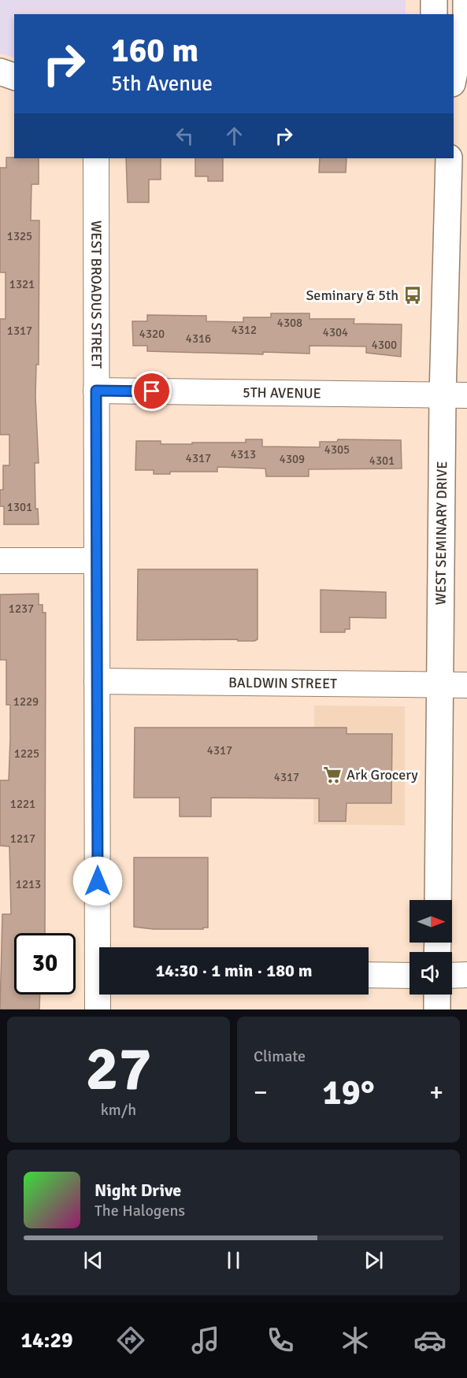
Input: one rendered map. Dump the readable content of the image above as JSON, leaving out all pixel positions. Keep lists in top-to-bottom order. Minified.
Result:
{"streets":{"main road":["WEST SEMINARY DRIVE"],"street":["WEST BROADUS STREET","5TH AVENUE","BALDWIN STREET"]},"crossings":[["WEST BROADUS STREET","5TH AVENUE"],["WEST BROADUS STREET","BALDWIN STREET"],["5TH AVENUE","WEST SEMINARY DRIVE"],["WEST SEMINARY DRIVE","BALDWIN STREET"]],"places":{"bus stop":["Seminary & 5th"],"supermarket":["Ark Grocery"]},"house_numbers":["1325","1321","4308","4312","1317","4304","4320","4316","4300","4305","4313","4317","4309","4301","1301","1237","1229","4317","1225","4317","1221","1217","1213"],"north":"right","page":{"turn":["160 m","5th Avenue"],"limit":"30","trip":"14:30 · 1 min · 180 m","tile":[["27","km/h"],"Climate"],"heat":["−","19°","+"],"song":["Night Drive","The Halogens"],"tabs":"14:29"}}
